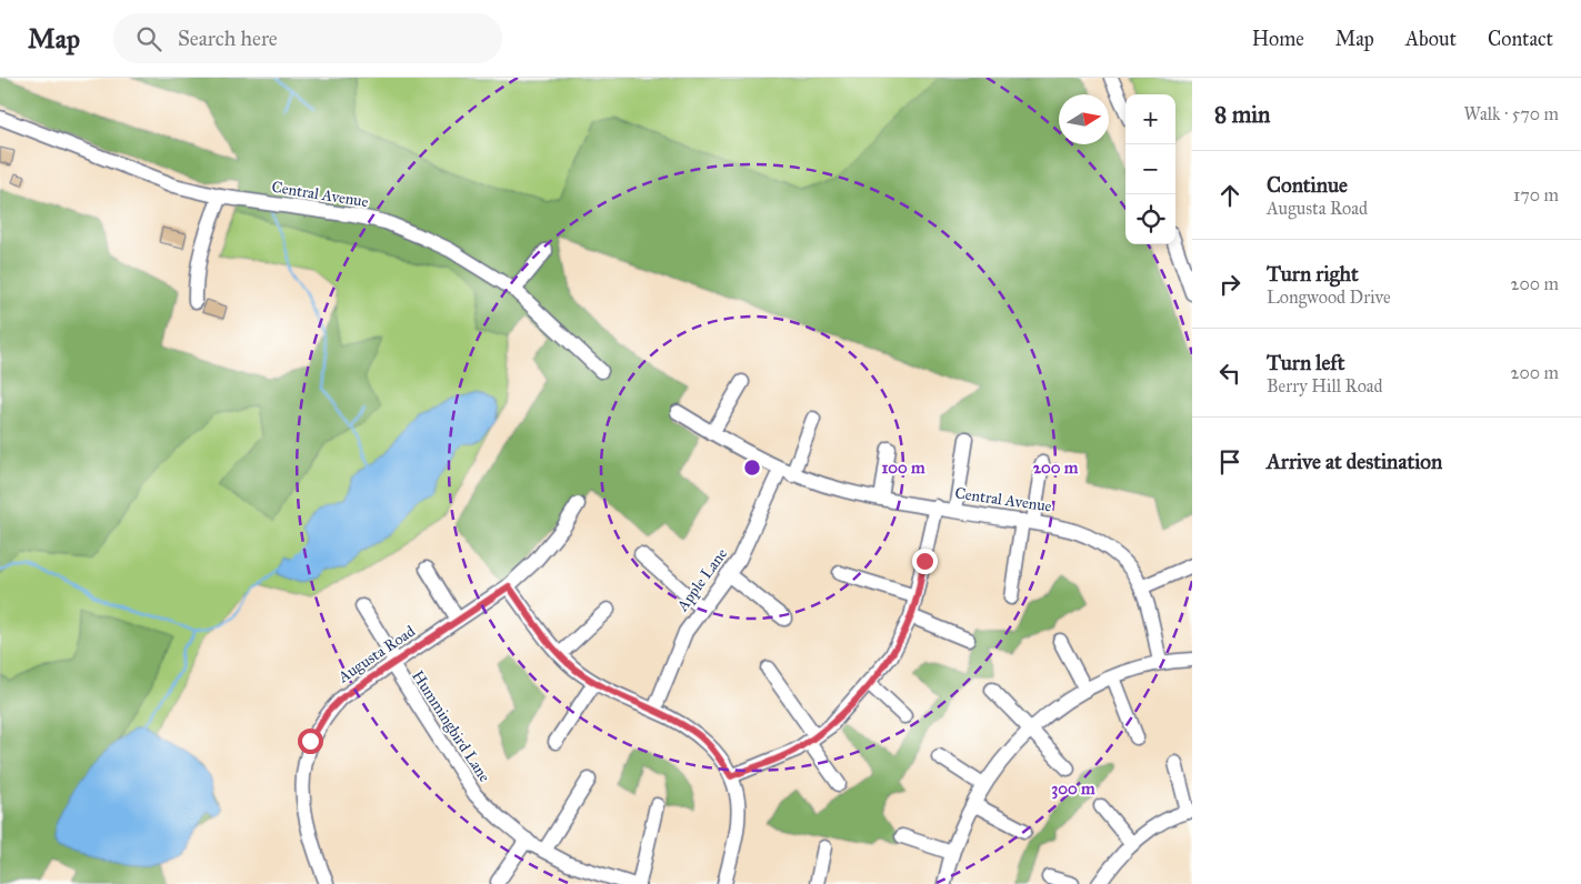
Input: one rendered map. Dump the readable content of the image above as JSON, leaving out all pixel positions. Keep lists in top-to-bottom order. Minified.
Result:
{"streets":{"street":["Central Avenue","Apple Lane","Augusta Road","Hummingbird Lane"]},"crossings":[["Central Avenue","Apple Lane"],["Augusta Road","Hummingbird Lane"]],"north":"right","page":{"header":"Map","search":"Search here","nav":["Home","Map","About","Contact"],"heading":["8 min","Walk · 570 m"],"map_buttons":["+","−"],"list":[["Continue","Augusta Road","170 m"],["Turn right","Longwood Drive","200 m"],["Turn left","Berry Hill Road","200 m"],"Arrive at destination"]},"rings":["100 m","200 m","300 m"]}
